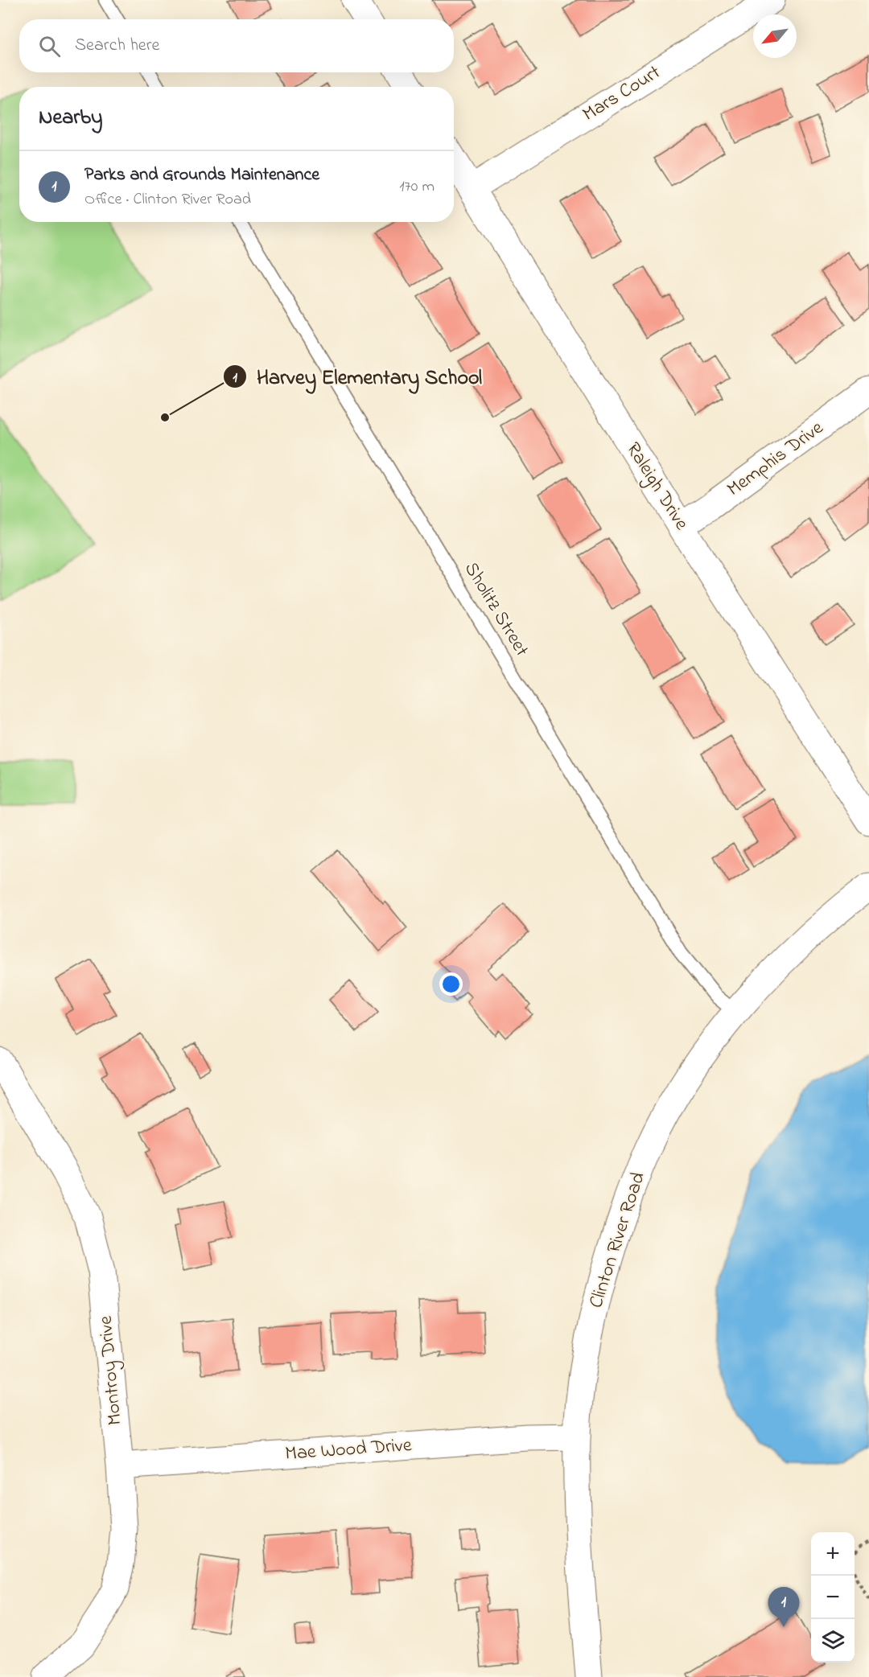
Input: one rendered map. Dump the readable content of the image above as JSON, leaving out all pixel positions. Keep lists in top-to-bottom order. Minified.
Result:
{"streets":{"street":["Mars Court","Memphis Drive","Raleigh Drive","Clinton River Road","Montroy Drive","Mae Wood Drive"],"lane":["Sholitz Street"]},"crossings":[["Mars Court","Raleigh Drive"],["Memphis Drive","Raleigh Drive"],["Sholitz Street","Clinton River Road"],["Clinton River Road","Mae Wood Drive"],["Montroy Drive","Mae Wood Drive"]],"places":["Harvey Elementary School"],"north":"bottom left","page":{"search":"Search here","heading":"Nearby","list":[{"mark":"1","name":"Parks and Grounds Maintenance","note":"Office · Clinton River Road","value":"170 m"}],"map_buttons":["+","−"],"pins":"1"}}
